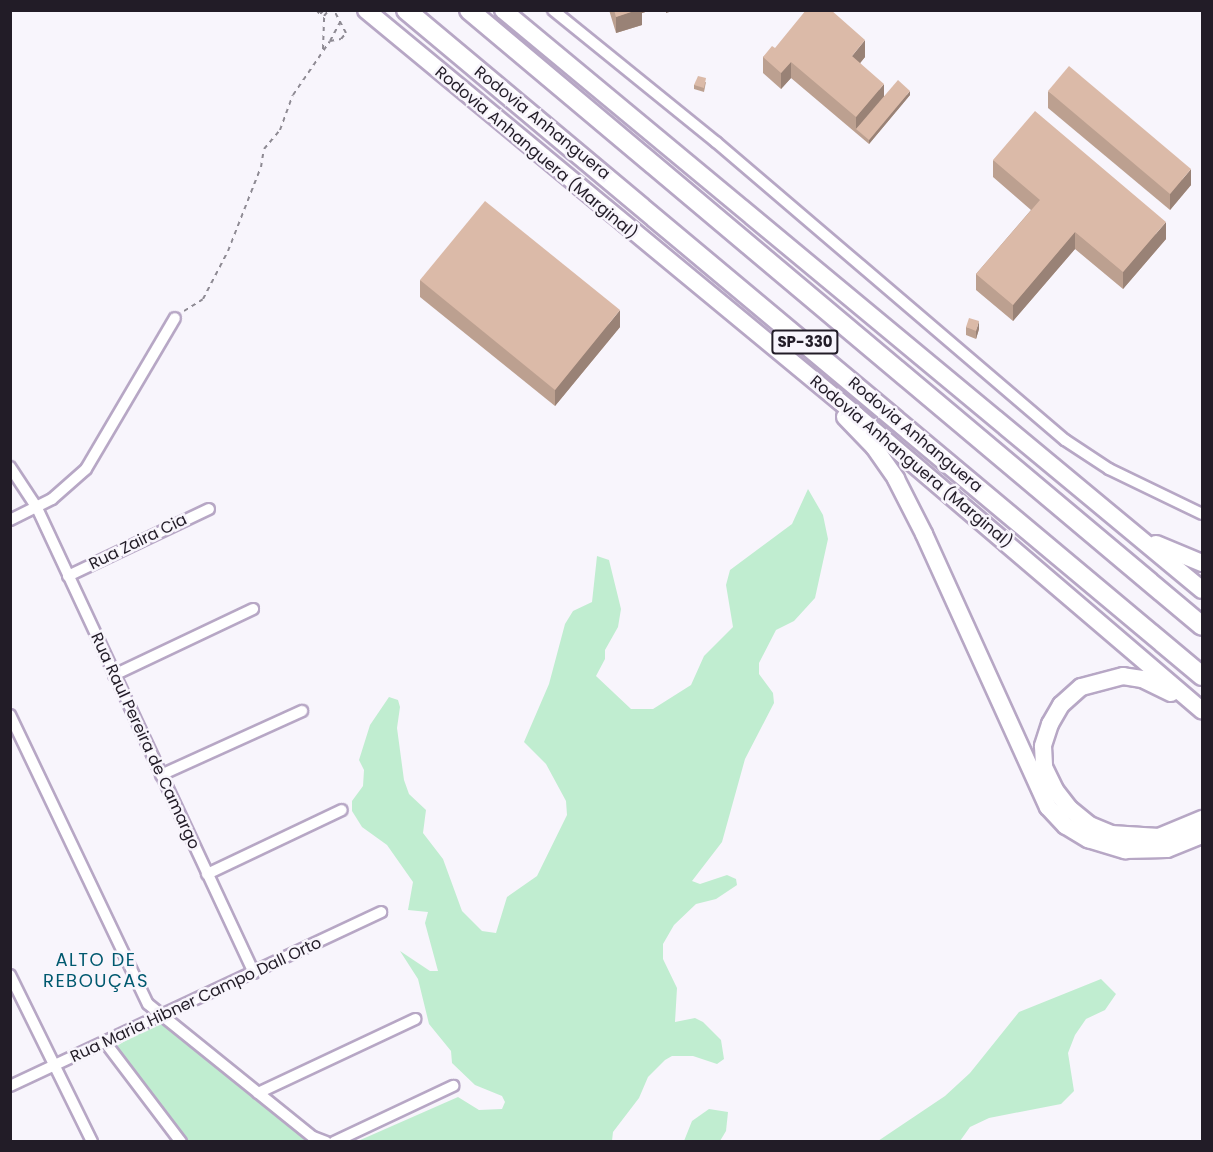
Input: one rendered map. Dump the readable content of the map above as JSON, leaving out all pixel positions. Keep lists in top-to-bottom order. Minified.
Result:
{"streets":{"highway":["Rodovia Anhanguera","Rodovia Anhanguera (Marginal)","SP-330"],"street":["Rua Zaira Cia","Rua Raul Pereira de Camargo","Rua Maria Hibner Campo Dall Orto"]},"crossings":[["Rua Zaira Cia","Rua Raul Pereira de Camargo"],["Rua Raul Pereira de Camargo","Rua Maria Hibner Campo Dall Orto"]],"districts":["ALTO DE REBOUÇAS"]}
